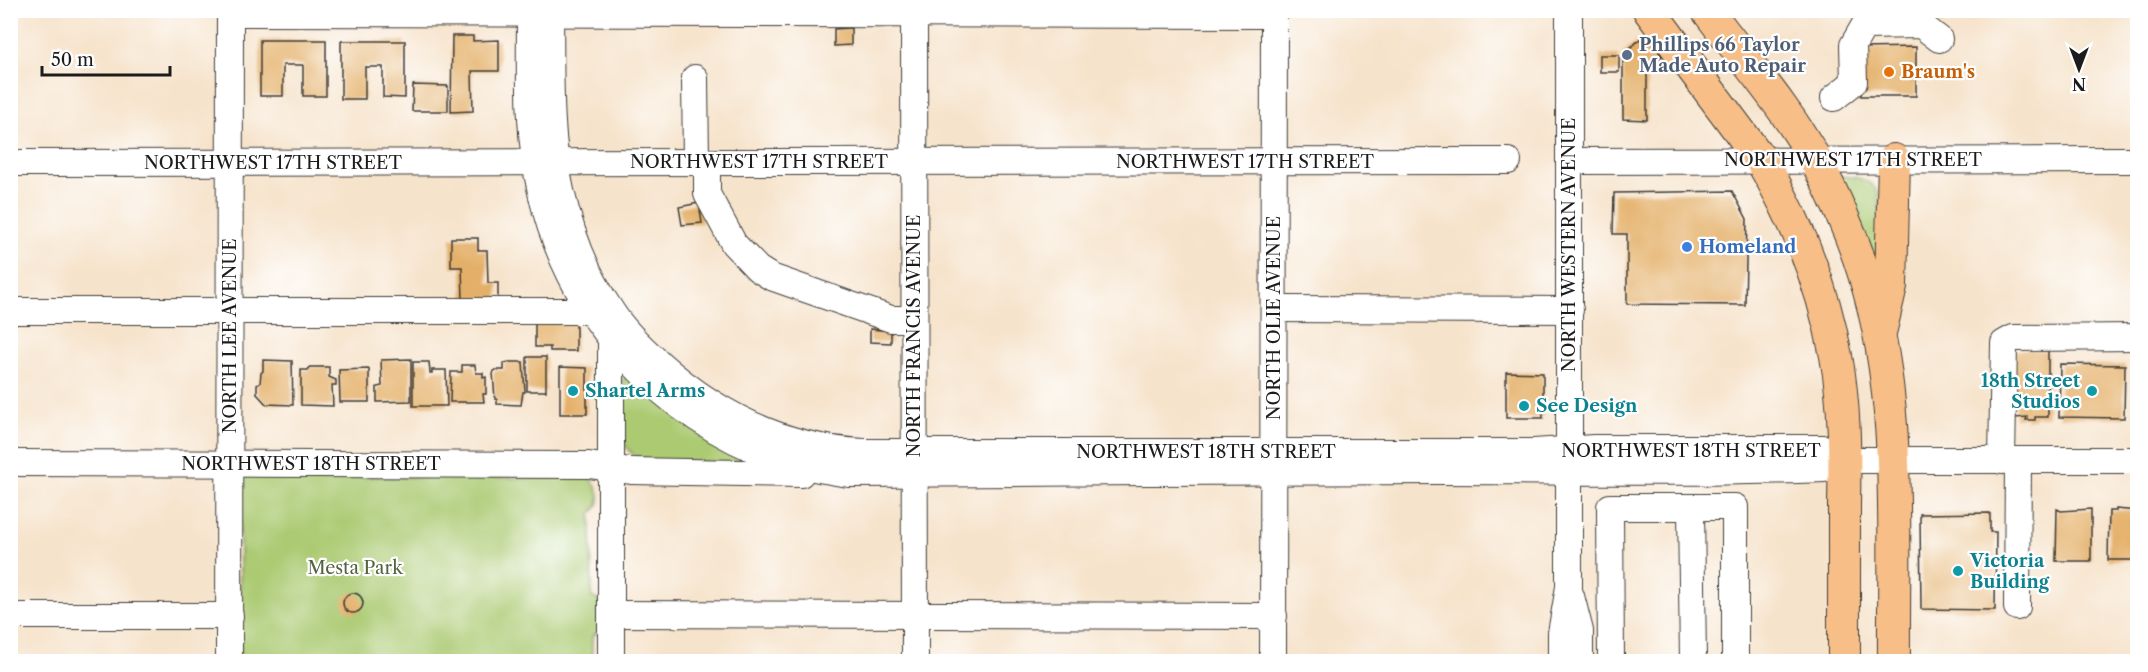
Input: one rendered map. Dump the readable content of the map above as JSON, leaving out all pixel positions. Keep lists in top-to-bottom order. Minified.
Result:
{"streets":{"street":["NORTHWEST 17TH STREET","NORTH WESTERN AVENUE","NORTH OLIE AVENUE","NORTH LEE AVENUE","NORTH FRANCIS AVENUE","NORTHWEST 18TH STREET"]},"crossings":[["NORTHWEST 17TH STREET","NORTH WESTERN AVENUE"],["NORTHWEST 17TH STREET","NORTH OLIE AVENUE"],["NORTHWEST 17TH STREET","NORTH LEE AVENUE"],["NORTHWEST 17TH STREET","NORTH FRANCIS AVENUE"],["NORTHWEST 17TH STREET","NORTHWEST 18TH STREET"],["NORTH WESTERN AVENUE","NORTHWEST 18TH STREET"],["NORTH OLIE AVENUE","NORTHWEST 18TH STREET"],["NORTH LEE AVENUE","NORTHWEST 18TH STREET"],["NORTH FRANCIS AVENUE","NORTHWEST 18TH STREET"]],"parks":["Mesta Park"],"places":["Phillips 66 Taylor Made Auto Repair","Braum's","Homeland","Shartel Arms","18th Street Studios","See Design","Victoria Building"],"scale_bar":"50 m","north":"bottom"}
